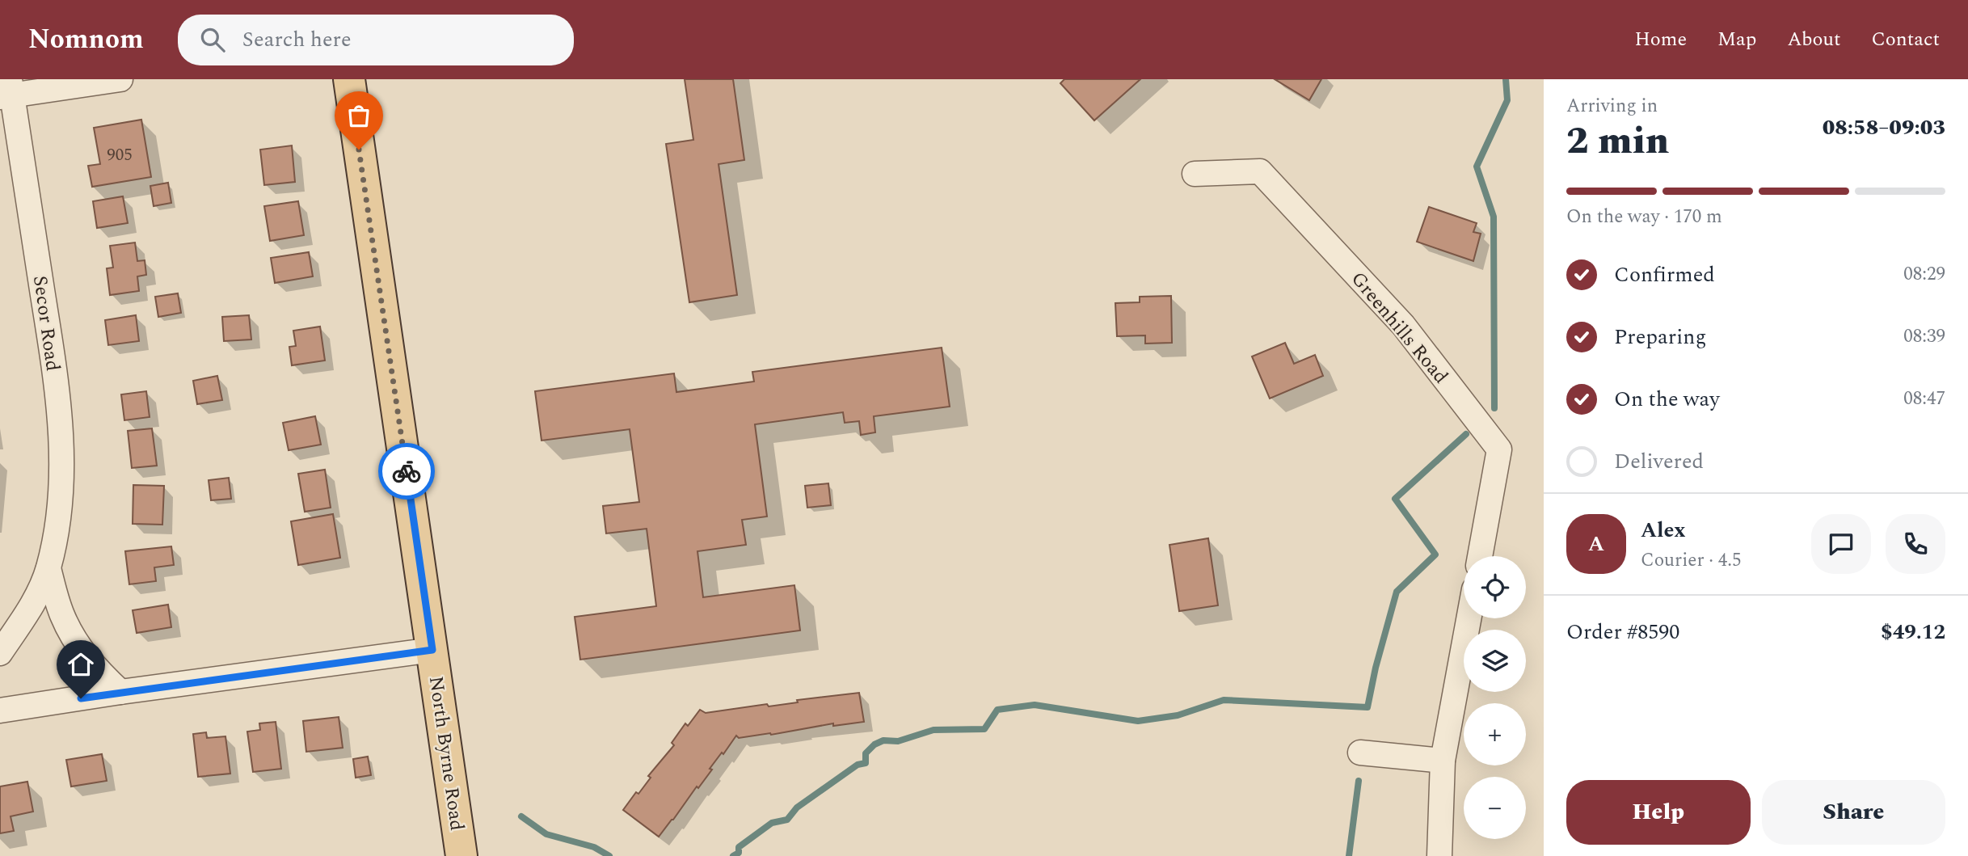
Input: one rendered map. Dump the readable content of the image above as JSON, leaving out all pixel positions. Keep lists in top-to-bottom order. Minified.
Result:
{"streets":{"main road":["North Byrne Road"],"street":["Secor Road","Greenhills Road"]},"house_numbers":["905"],"page":{"header":"Nomnom","search":"Search here","nav":["Home","Map","About","Contact"],"heading":["2 min","Arriving in","08:58–09:03"],"panel":["Alex","Courier · 4.5","Order #8590","$49.12"],"bar":"On the way · 170 m","list":[["Confirmed","08:29"],["Preparing","08:39"],["On the way","08:47"],"Delivered"],"round":"A","map_buttons":["+","−"],"buttons":["Help","Share"]}}
